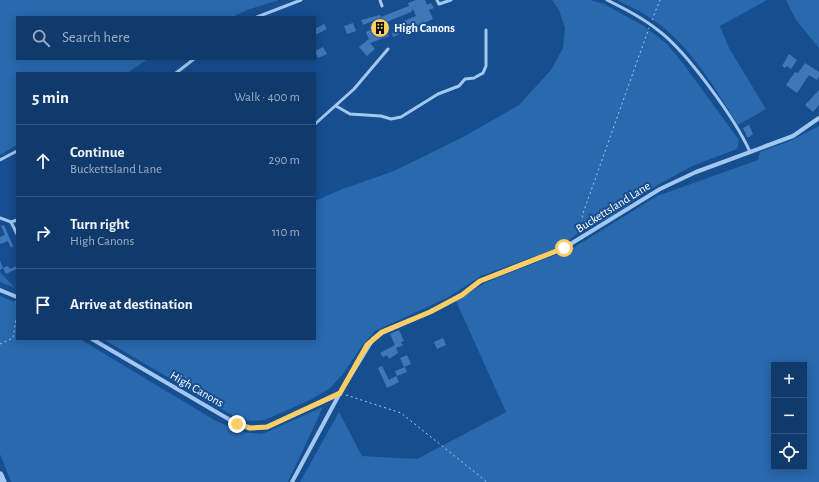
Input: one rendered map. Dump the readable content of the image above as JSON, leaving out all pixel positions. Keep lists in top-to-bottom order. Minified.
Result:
{"streets":{"street":["Buckettsland Lane","High Canons"]},"crossings":[["Buckettsland Lane","High Canons"]],"places":{"building":["High Canons"]},"page":{"search":"Search here","heading":["5 min","Walk · 400 m"],"list":[["Continue","Buckettsland Lane","290 m"],["Turn right","High Canons","110 m"],"Arrive at destination"],"map_buttons":["+","−"]}}
